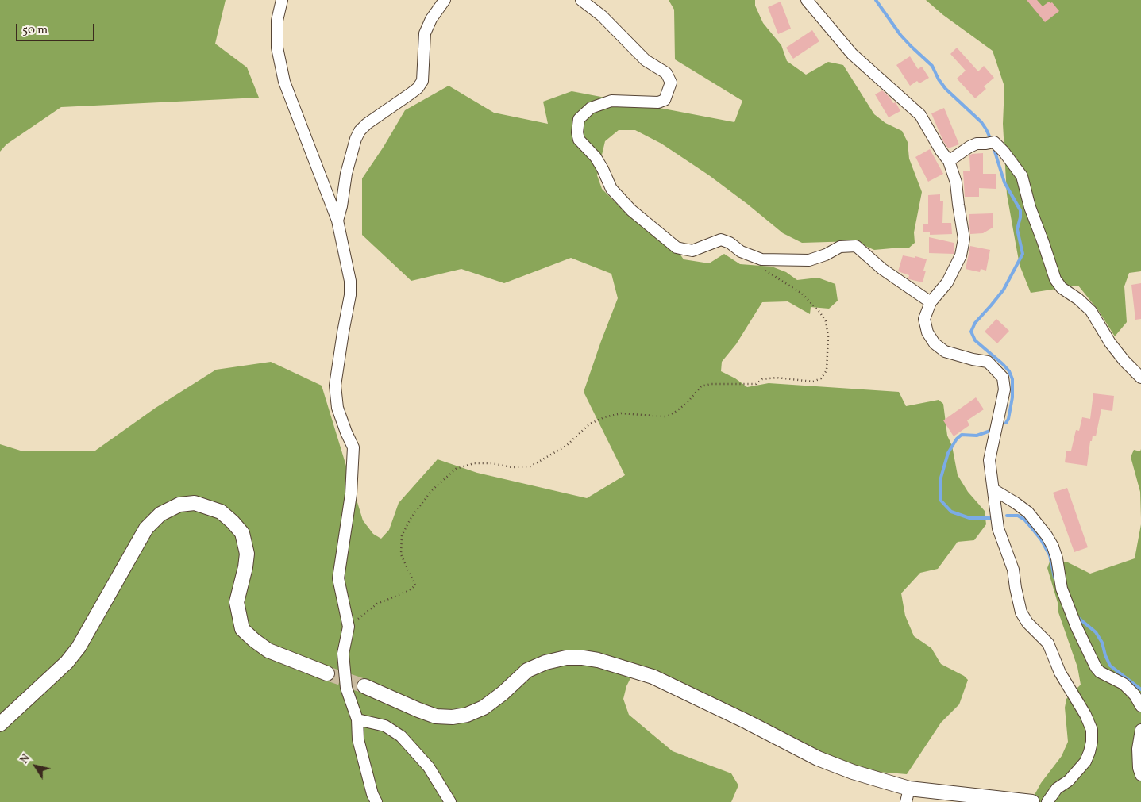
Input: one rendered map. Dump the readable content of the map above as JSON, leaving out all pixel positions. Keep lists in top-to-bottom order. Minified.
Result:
{"scale_bar":"50 m","north":"top left"}
